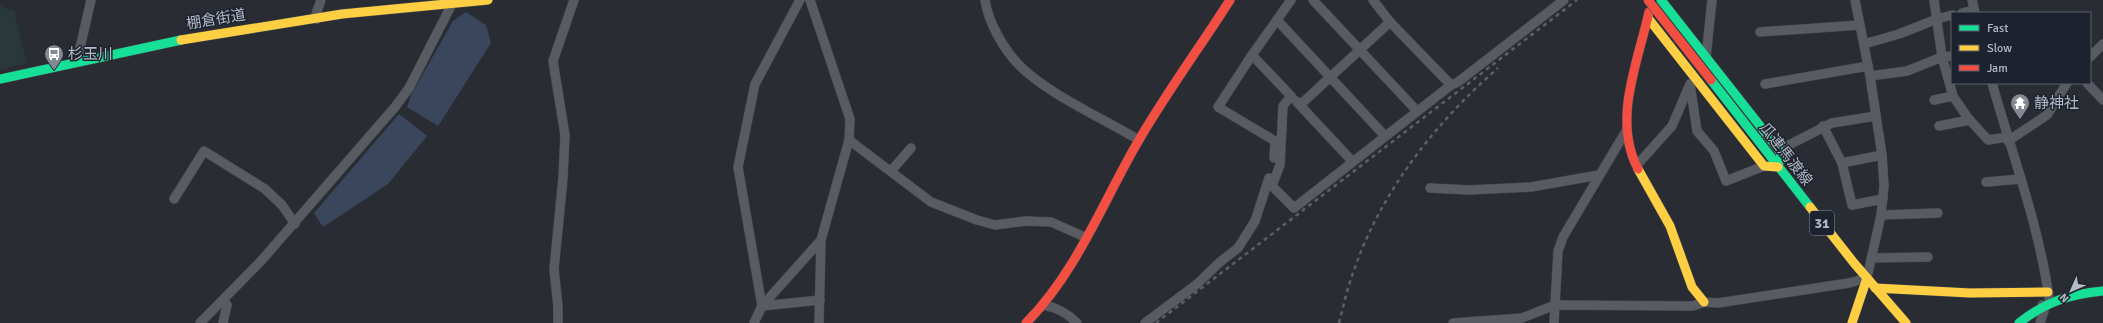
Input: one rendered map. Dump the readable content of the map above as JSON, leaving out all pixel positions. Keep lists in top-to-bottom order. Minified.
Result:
{"streets":{"street":["棚倉街道","瓜連馬渡線","31"]},"places":{"bus stop":["杉玉川"],"temple":["静神社"]},"legend":["Fast","Slow","Jam"],"north":"bottom left"}
